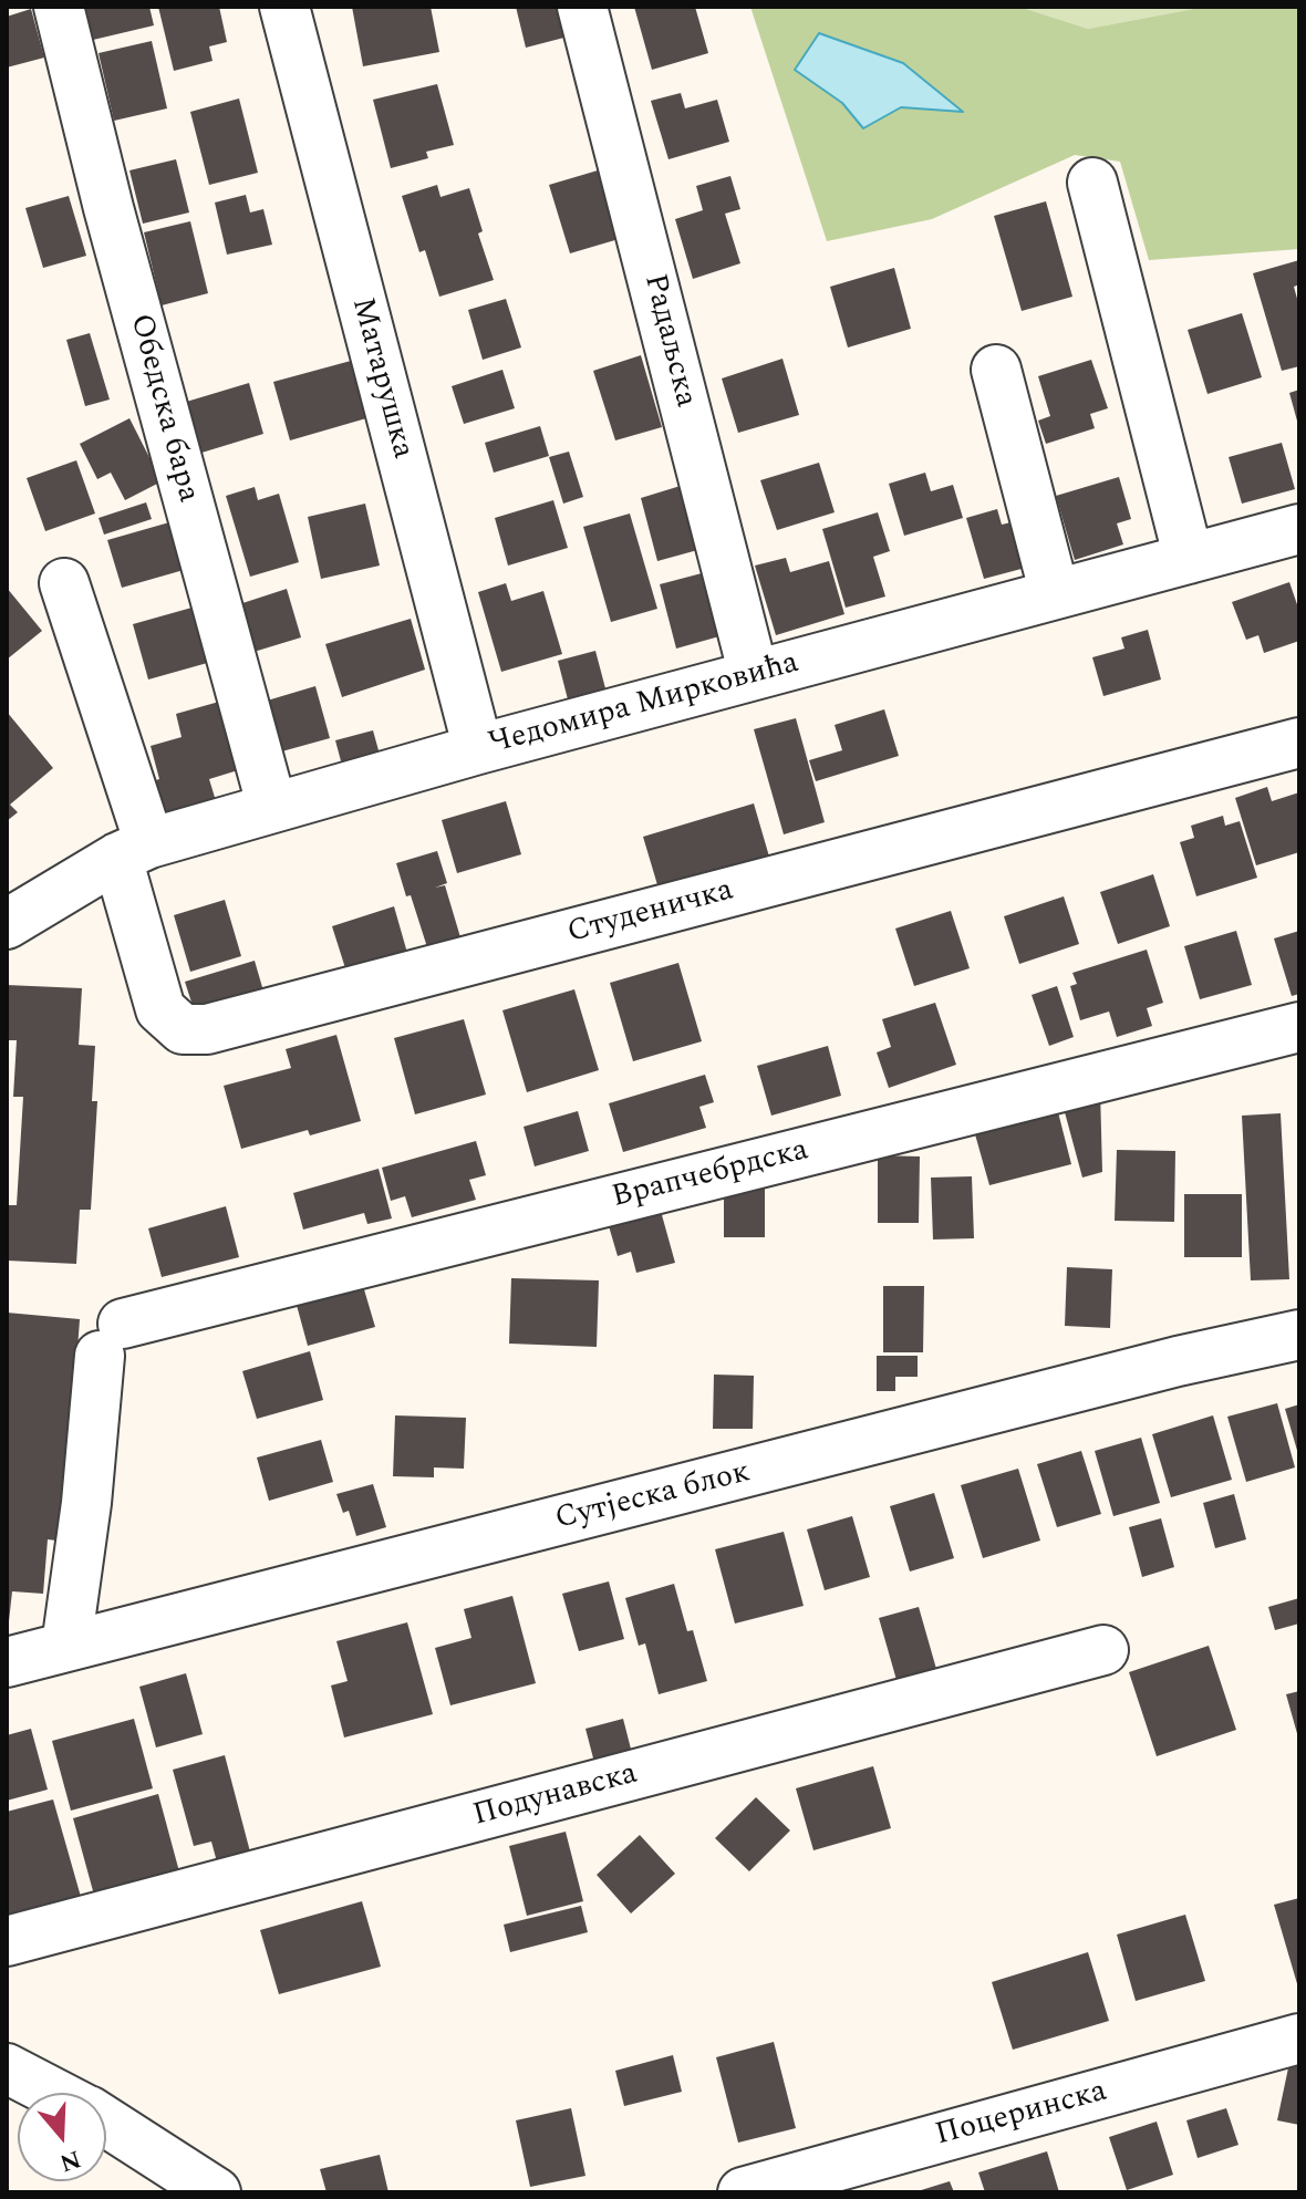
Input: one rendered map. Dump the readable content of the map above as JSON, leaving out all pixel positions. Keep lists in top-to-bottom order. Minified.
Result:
{"streets":{"street":["Радаљска","Матарушка","Обедска бара","Чедомира Мирковића","Студеничка","Врапчебрдска","Сутјеска блок","Подунавска","Поцеринска"]},"crossings":[["Радаљска","Чедомира Мирковића"],["Матарушка","Чедомира Мирковића"],["Обедска бара","Чедомира Мирковића"],["Чедомира Мирковића","Студеничка"],["Врапчебрдска","Сутјеска блок"]],"north":"bottom"}
